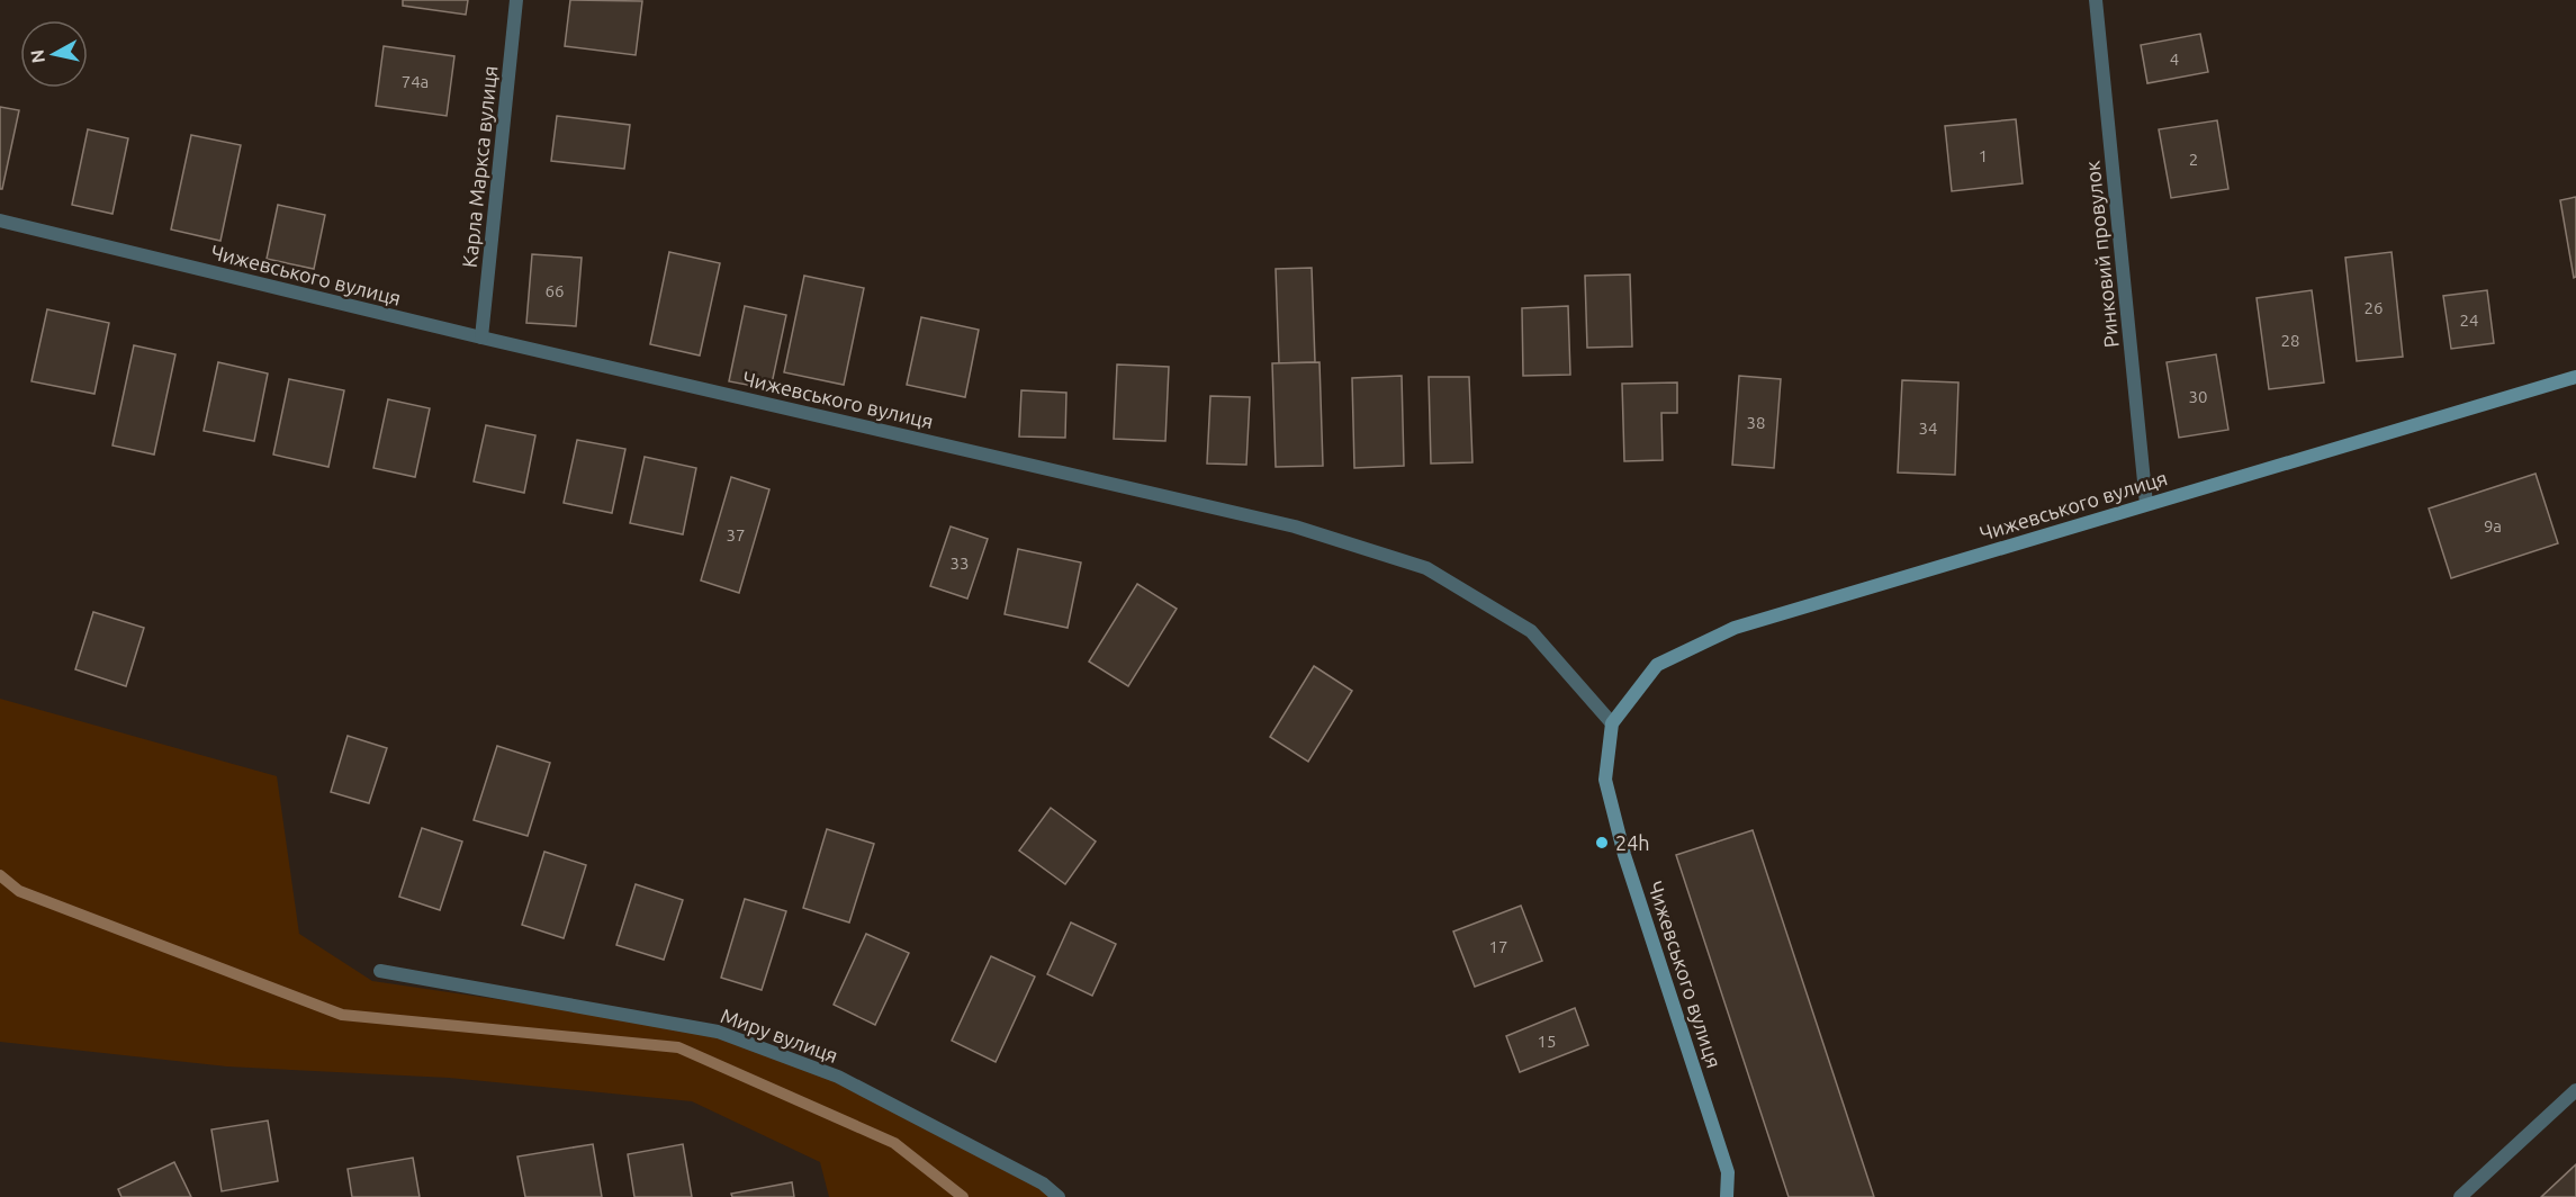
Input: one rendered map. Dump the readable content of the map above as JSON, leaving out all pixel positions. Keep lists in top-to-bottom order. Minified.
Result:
{"streets":{"street":["Карла Маркса вулиця","Ринковий провулок","Чижевського вулиця","Миру вулиця"]},"crossings":[["Карла Маркса вулиця","Чижевського вулиця"],["Ринковий провулок","Чижевського вулиця"]],"places":["24h"],"house_numbers":["4","74а","1","2","66","26","24","28","30","38","34","9а","37","33","17","15"],"north":"left"}
